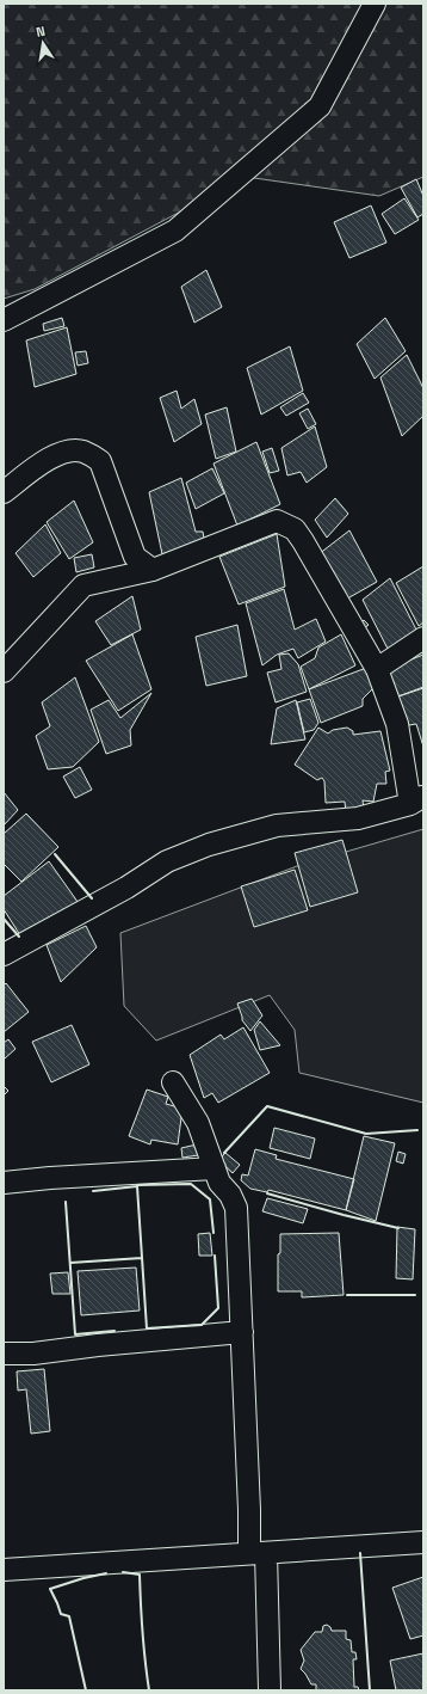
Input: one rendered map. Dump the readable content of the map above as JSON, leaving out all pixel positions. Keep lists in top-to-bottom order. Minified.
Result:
{"north":"top"}
